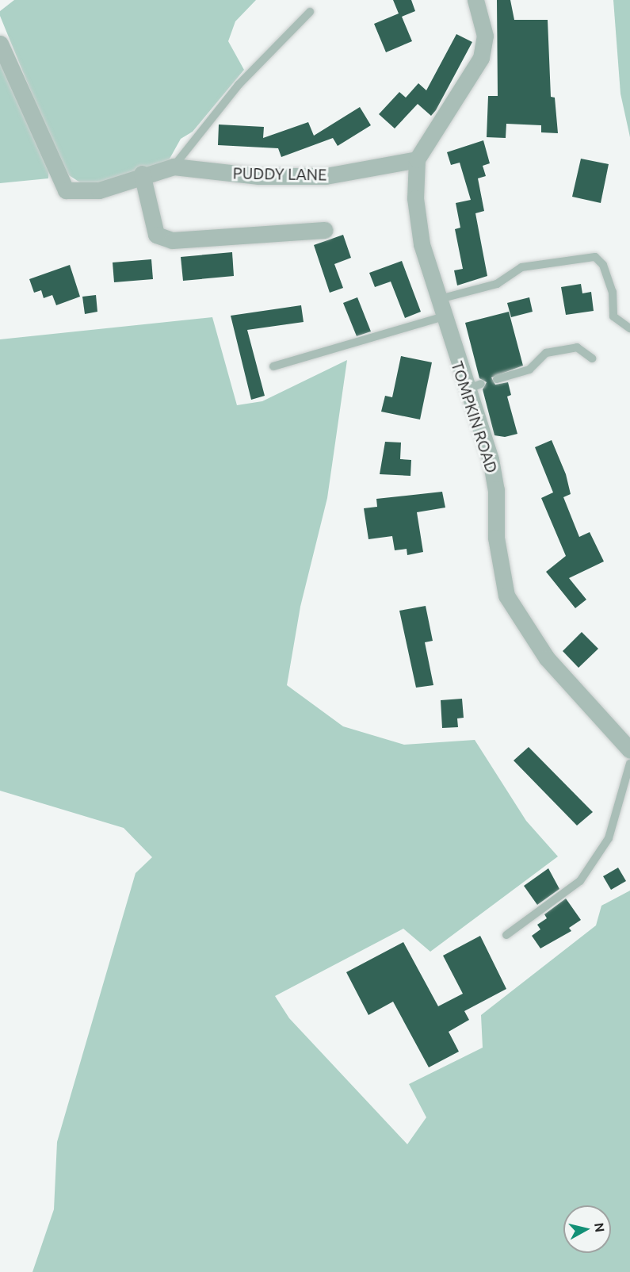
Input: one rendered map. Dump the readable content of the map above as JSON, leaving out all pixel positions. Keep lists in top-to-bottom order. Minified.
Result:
{"streets":{"street":["PUDDY LANE","TOMPKIN ROAD"]},"crossings":[["PUDDY LANE","TOMPKIN ROAD"]],"north":"right"}
